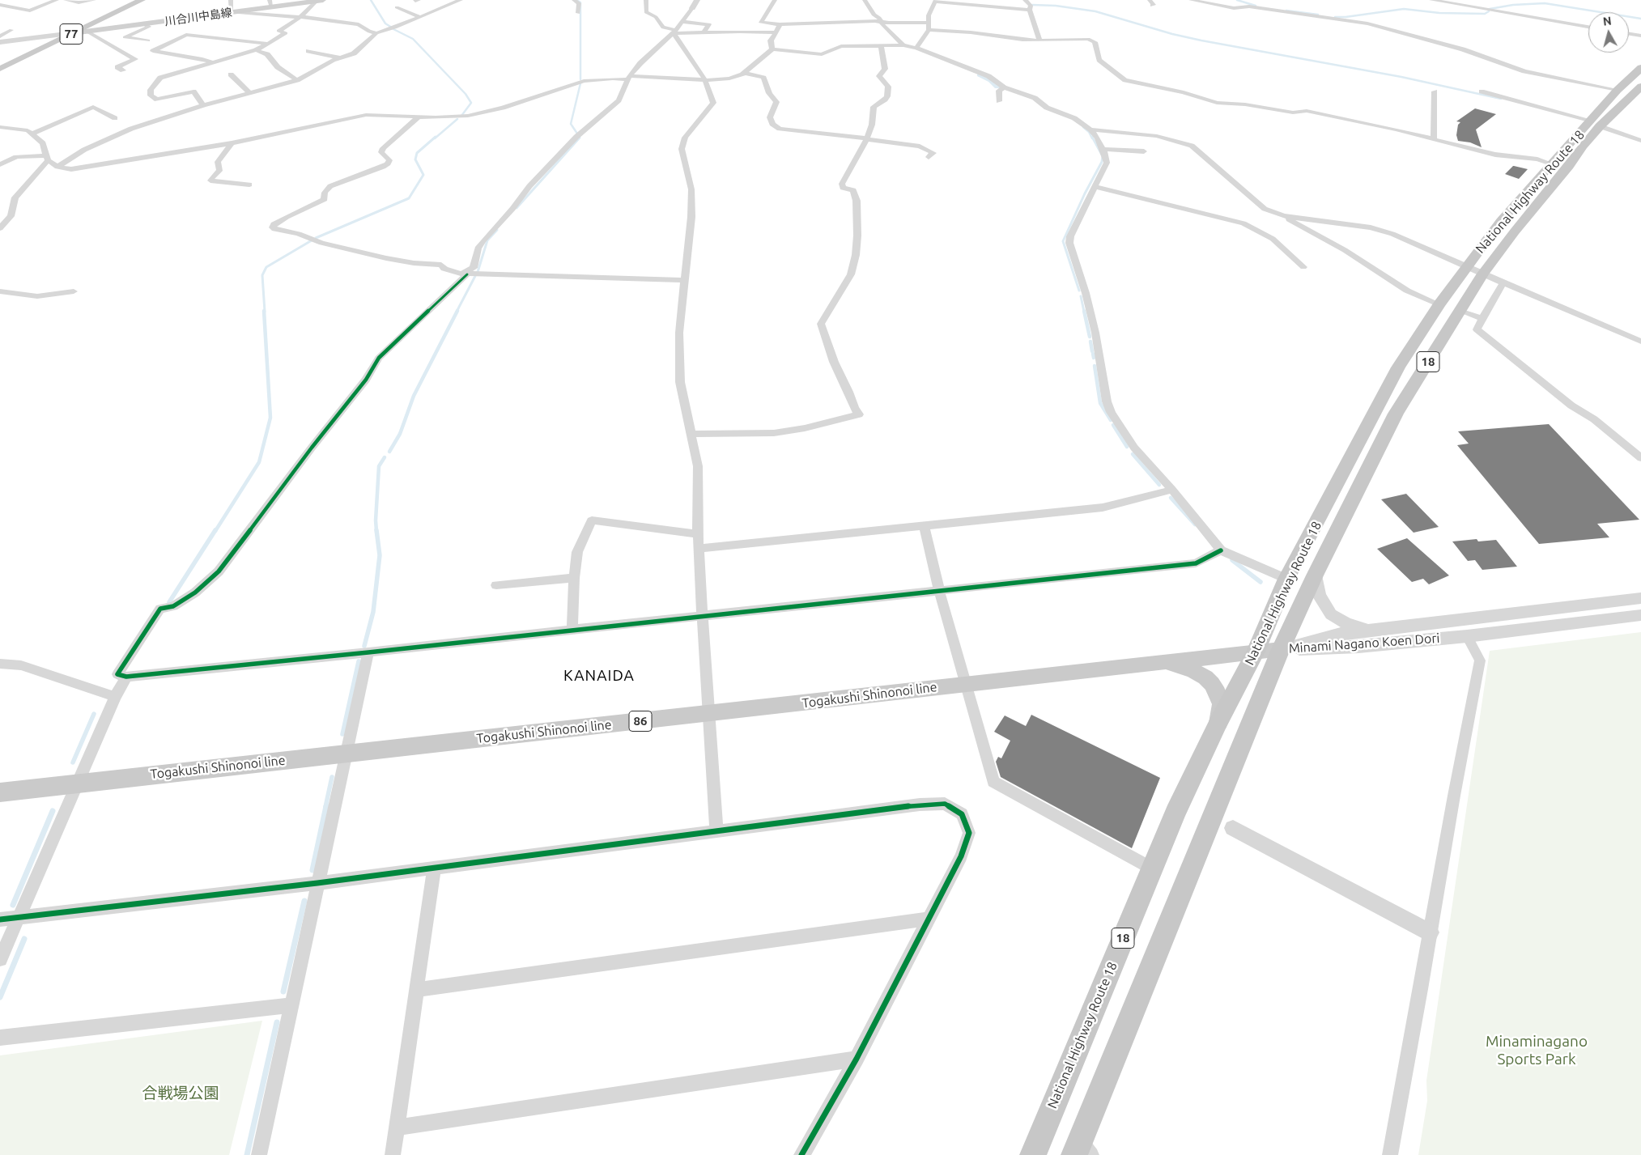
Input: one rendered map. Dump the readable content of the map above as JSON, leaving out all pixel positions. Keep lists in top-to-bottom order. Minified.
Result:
{"streets":{"highway":["National Highway Route 18","18"],"main road":["川合川中島線","77","Togakushi Shinonoi line","86"],"street":["Minami Nagano Koen Dori"]},"crossings":[["川合川中島線","77"],["National Highway Route 18","Minami Nagano Koen Dori"],["National Highway Route 18","Togakushi Shinonoi line"],["Minami Nagano Koen Dori","Togakushi Shinonoi line"]],"districts":["KANAIDA"],"parks":["Minaminagano Sports Park","合戦場公園"],"north":"top"}
